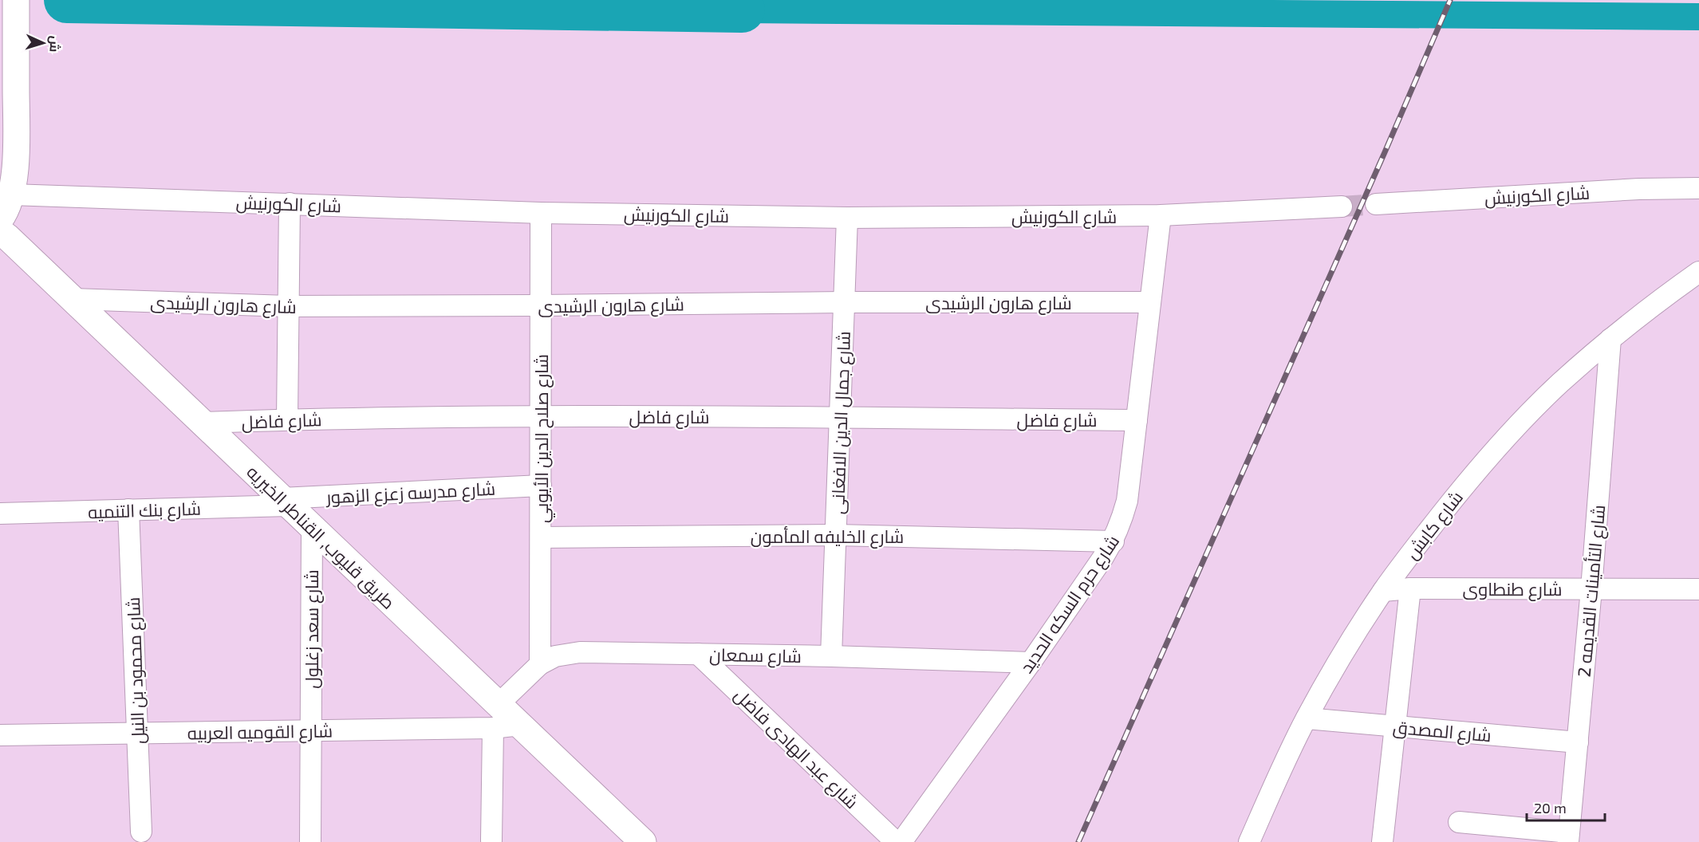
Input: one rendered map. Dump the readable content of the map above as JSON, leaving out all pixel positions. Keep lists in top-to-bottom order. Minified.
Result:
{"streets":{"main road":["طريق قليوب, القناطر الخيريه"],"street":["شارع الكورنيش","شارع هارون الرشيدى","شارع فاضل","شارع جمال الدين الافغانى","شارع صلاح الدين الأيوبي","شارع مدرسه زعزع الزهور","شارع بنك التنميه","شارع كابش","شارع الخليفه المأمون","شارع طنطاوى","شارع التأمينات القديمه 2","شارع حرم السكه الحديد","شارع سعد زغلول","شارع سمعان","شارع محمود بن النيل","شارع المصدق","شارع القوميه العربيه","شارع عبد الهادى فاضل"]},"crossings":[["شارع الكورنيش","شارع جمال الدين الافغانى"],["شارع الكورنيش","شارع صلاح الدين الأيوبي"],["شارع الكورنيش","شارع حرم السكه الحديد"],["شارع هارون الرشيدى","شارع جمال الدين الافغانى"],["شارع هارون الرشيدى","شارع صلاح الدين الأيوبي"],["شارع هارون الرشيدى","طريق قليوب, القناطر الخيريه"],["شارع هارون الرشيدى","شارع حرم السكه الحديد"],["شارع فاضل","شارع جمال الدين الافغانى"],["شارع فاضل","شارع صلاح الدين الأيوبي"],["شارع فاضل","طريق قليوب, القناطر الخيريه"],["شارع فاضل","شارع حرم السكه الحديد"],["شارع جمال الدين الافغانى","شارع الخليفه المأمون"],["شارع جمال الدين الافغانى","شارع سمعان"],["شارع صلاح الدين الأيوبي","شارع مدرسه زعزع الزهور"],["شارع صلاح الدين الأيوبي","شارع الخليفه المأمون"],["شارع صلاح الدين الأيوبي","شارع سمعان"],["شارع مدرسه زعزع الزهور","شارع بنك التنميه"],["شارع مدرسه زعزع الزهور","طريق قليوب, القناطر الخيريه"],["شارع بنك التنميه","طريق قليوب, القناطر الخيريه"],["شارع بنك التنميه","شارع محمود بن النيل"],["شارع كابش","شارع طنطاوى"],["شارع كابش","شارع التأمينات القديمه 2"],["شارع كابش","شارع المصدق"],["شارع الخليفه المأمون","شارع حرم السكه الحديد"],["طريق قليوب, القناطر الخيريه","شارع سعد زغلول"],["طريق قليوب, القناطر الخيريه","شارع سمعان"],["طريق قليوب, القناطر الخيريه","شارع القوميه العربيه"],["شارع طنطاوى","شارع التأمينات القديمه 2"],["شارع التأمينات القديمه 2","شارع المصدق"],["شارع حرم السكه الحديد","شارع سمعان"],["شارع سعد زغلول","شارع القوميه العربيه"],["شارع سمعان","شارع القوميه العربيه"],["شارع سمعان","شارع عبد الهادى فاضل"],["شارع محمود بن النيل","شارع القوميه العربيه"]],"scale_bar":"20 m","north":"right"}
